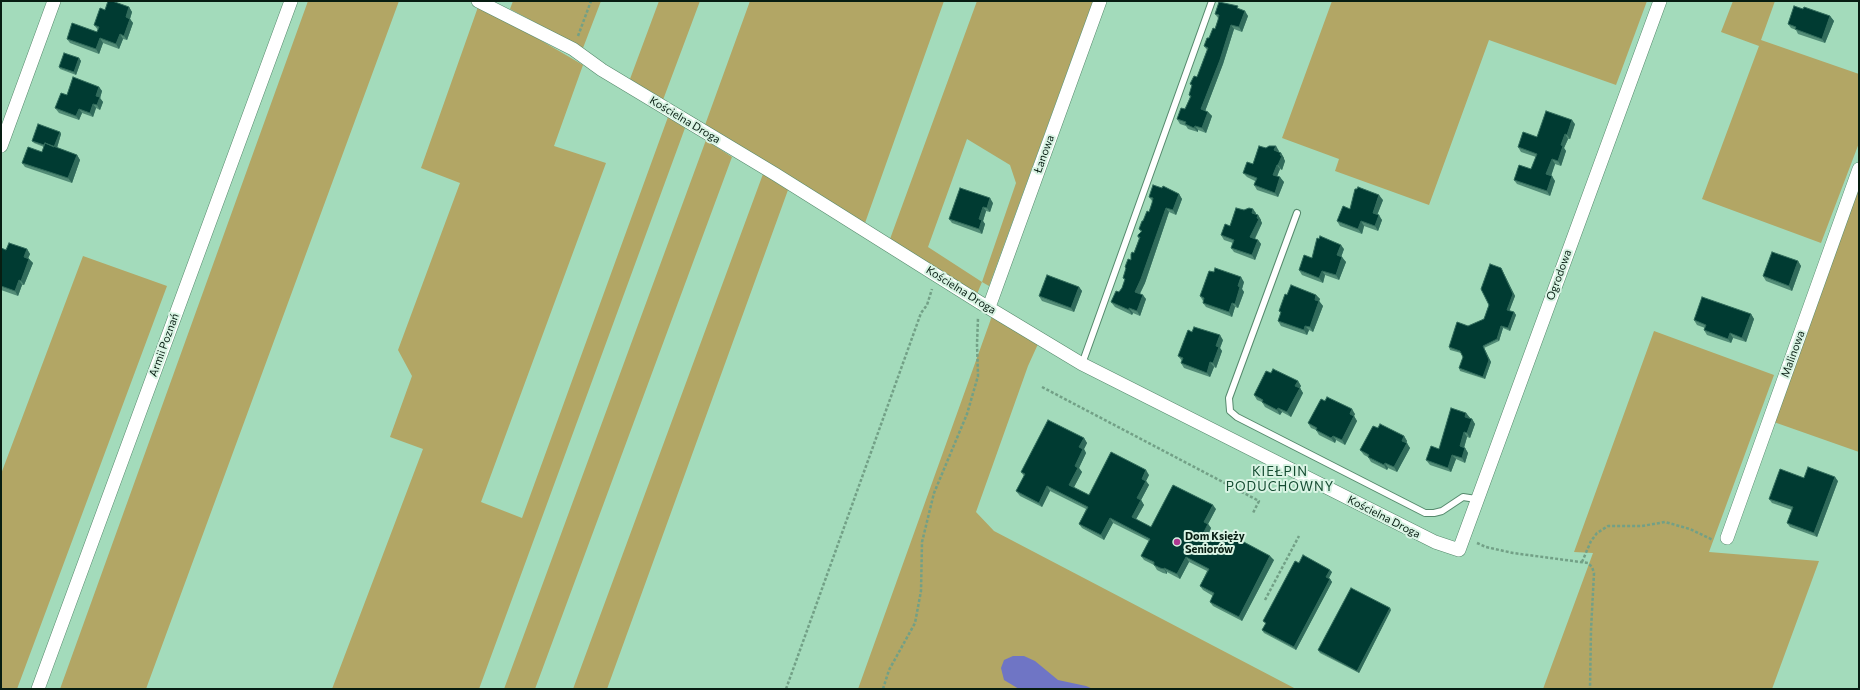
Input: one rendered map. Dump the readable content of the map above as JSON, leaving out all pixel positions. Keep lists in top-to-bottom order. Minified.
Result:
{"streets":{"street":["Kościelna Droga","Łanowa","Ogrodowa","Armii Poznań","Malinowa"]},"crossings":[["Kościelna Droga","Łanowa"],["Kościelna Droga","Ogrodowa"]],"districts":["KIEŁPIN PODUCHOWNY"],"places":["Dom Księży Seniorów"]}
